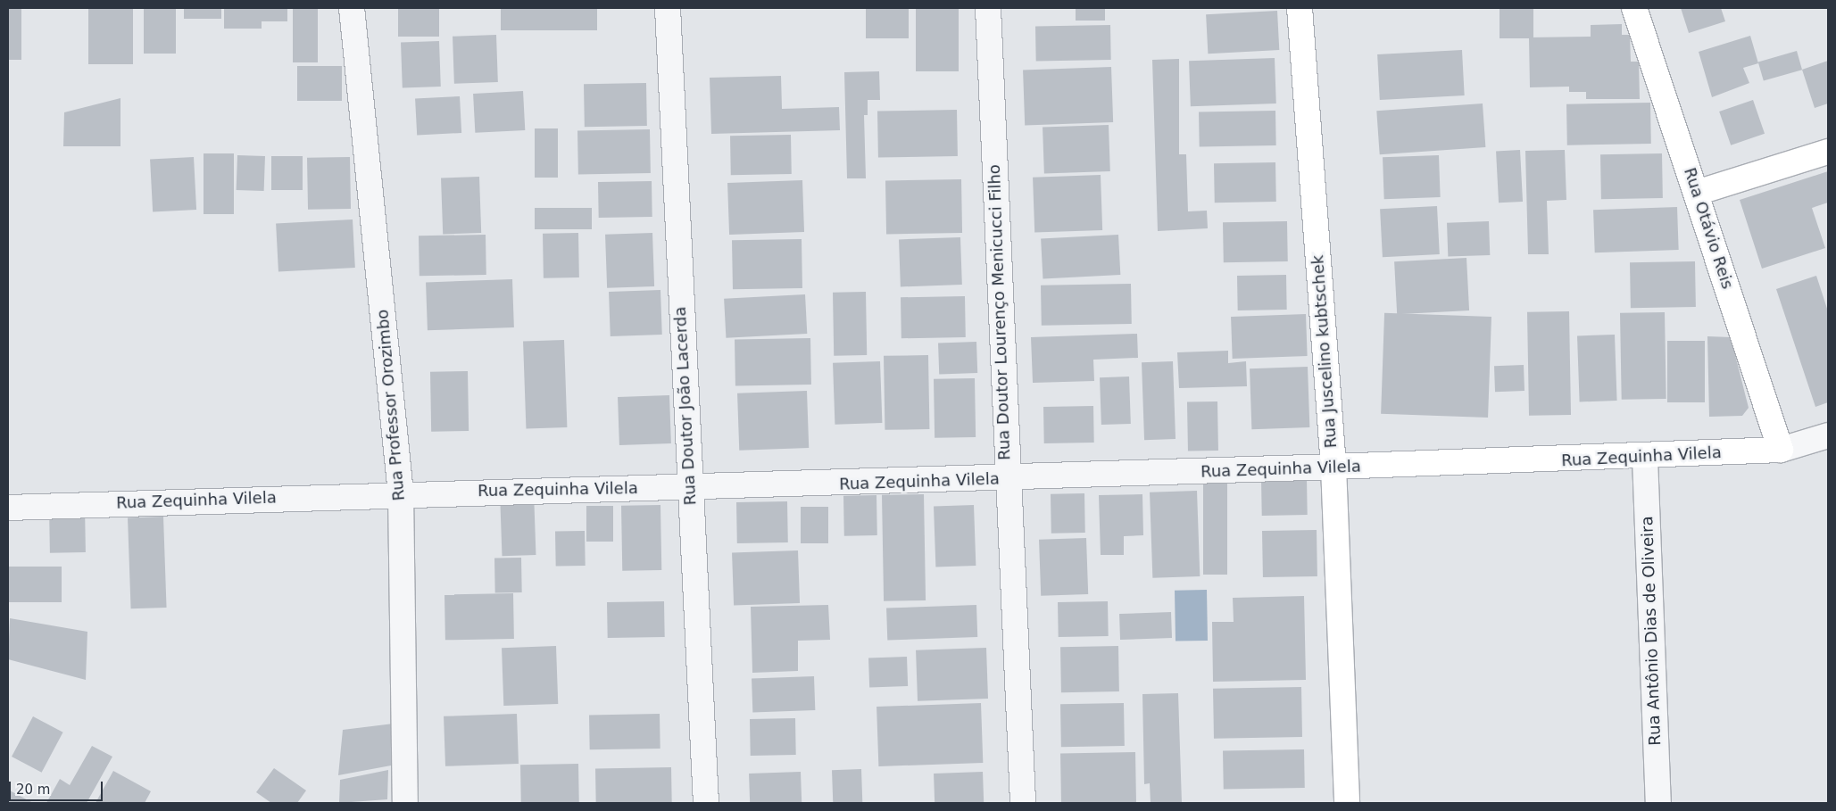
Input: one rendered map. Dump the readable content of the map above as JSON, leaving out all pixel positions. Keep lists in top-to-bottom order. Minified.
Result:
{"streets":{"main road":["Rua Otávio Reis","Rua Juscelino kubtschek","Rua Zequinha Vilela"],"street":["Rua Doutor Lourenço Menicucci Filho","Rua Professor Orozimbo","Rua Doutor João Lacerda","Rua Antônio Dias de Oliveira"]},"crossings":[["Rua Otávio Reis","Rua Zequinha Vilela"],["Rua Doutor Lourenço Menicucci Filho","Rua Zequinha Vilela"],["Rua Juscelino kubtschek","Rua Zequinha Vilela"],["Rua Professor Orozimbo","Rua Zequinha Vilela"],["Rua Doutor João Lacerda","Rua Zequinha Vilela"],["Rua Zequinha Vilela","Rua Antônio Dias de Oliveira"]],"scale_bar":"20 m"}
